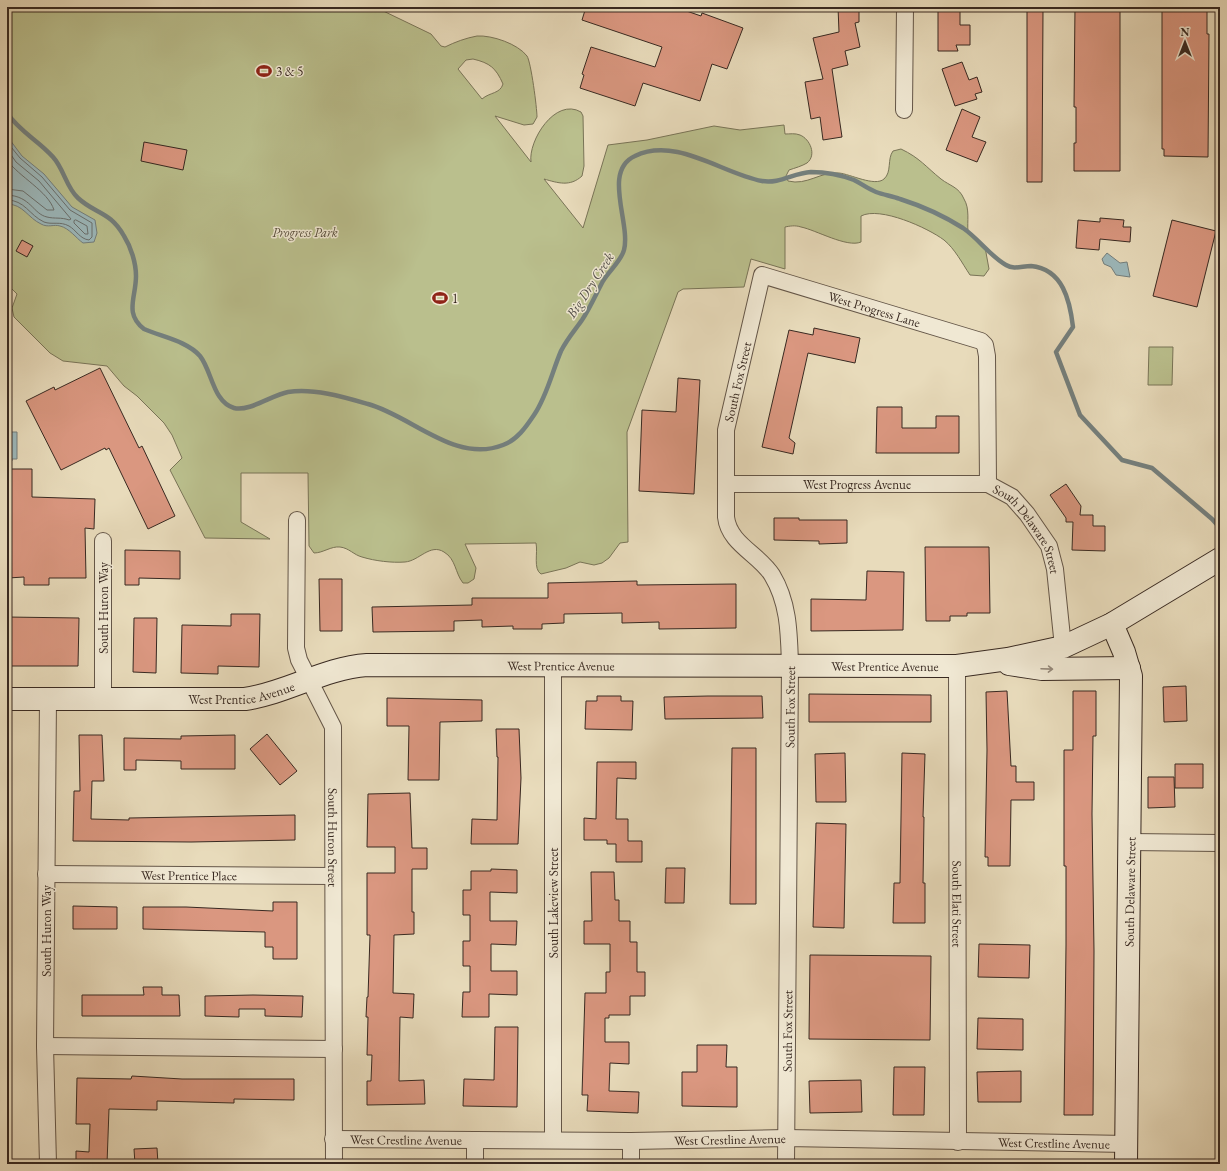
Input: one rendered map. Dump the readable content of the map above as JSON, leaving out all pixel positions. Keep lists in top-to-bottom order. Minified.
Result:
{"streets":{"street":["West Progress Lane","South Fox Street","West Progress Avenue","South Delaware Street","South Huron Way","West Prentice Avenue","South Huron Street","West Prentice Place","South Lakeview Street","South Elati Street","West Crestline Avenue"]},"crossings":[["West Progress Lane","South Fox Street"],["West Progress Lane","South Delaware Street"],["South Fox Street","West Progress Avenue"],["South Fox Street","West Prentice Avenue"],["South Fox Street","West Crestline Avenue"],["West Progress Avenue","South Delaware Street"],["South Delaware Street","West Prentice Avenue"],["South Delaware Street","West Crestline Avenue"],["South Huron Way","West Prentice Avenue"],["South Huron Way","West Prentice Place"],["West Prentice Avenue","South Huron Street"],["West Prentice Avenue","South Lakeview Street"],["West Prentice Avenue","South Elati Street"],["South Huron Street","West Prentice Place"],["South Huron Street","West Crestline Avenue"],["South Lakeview Street","West Crestline Avenue"],["South Elati Street","West Crestline Avenue"]],"water":["Big Dry Creek"],"parks":["Progress Park"],"places":{"sports":["3 & 5","1"]},"north":"top"}
